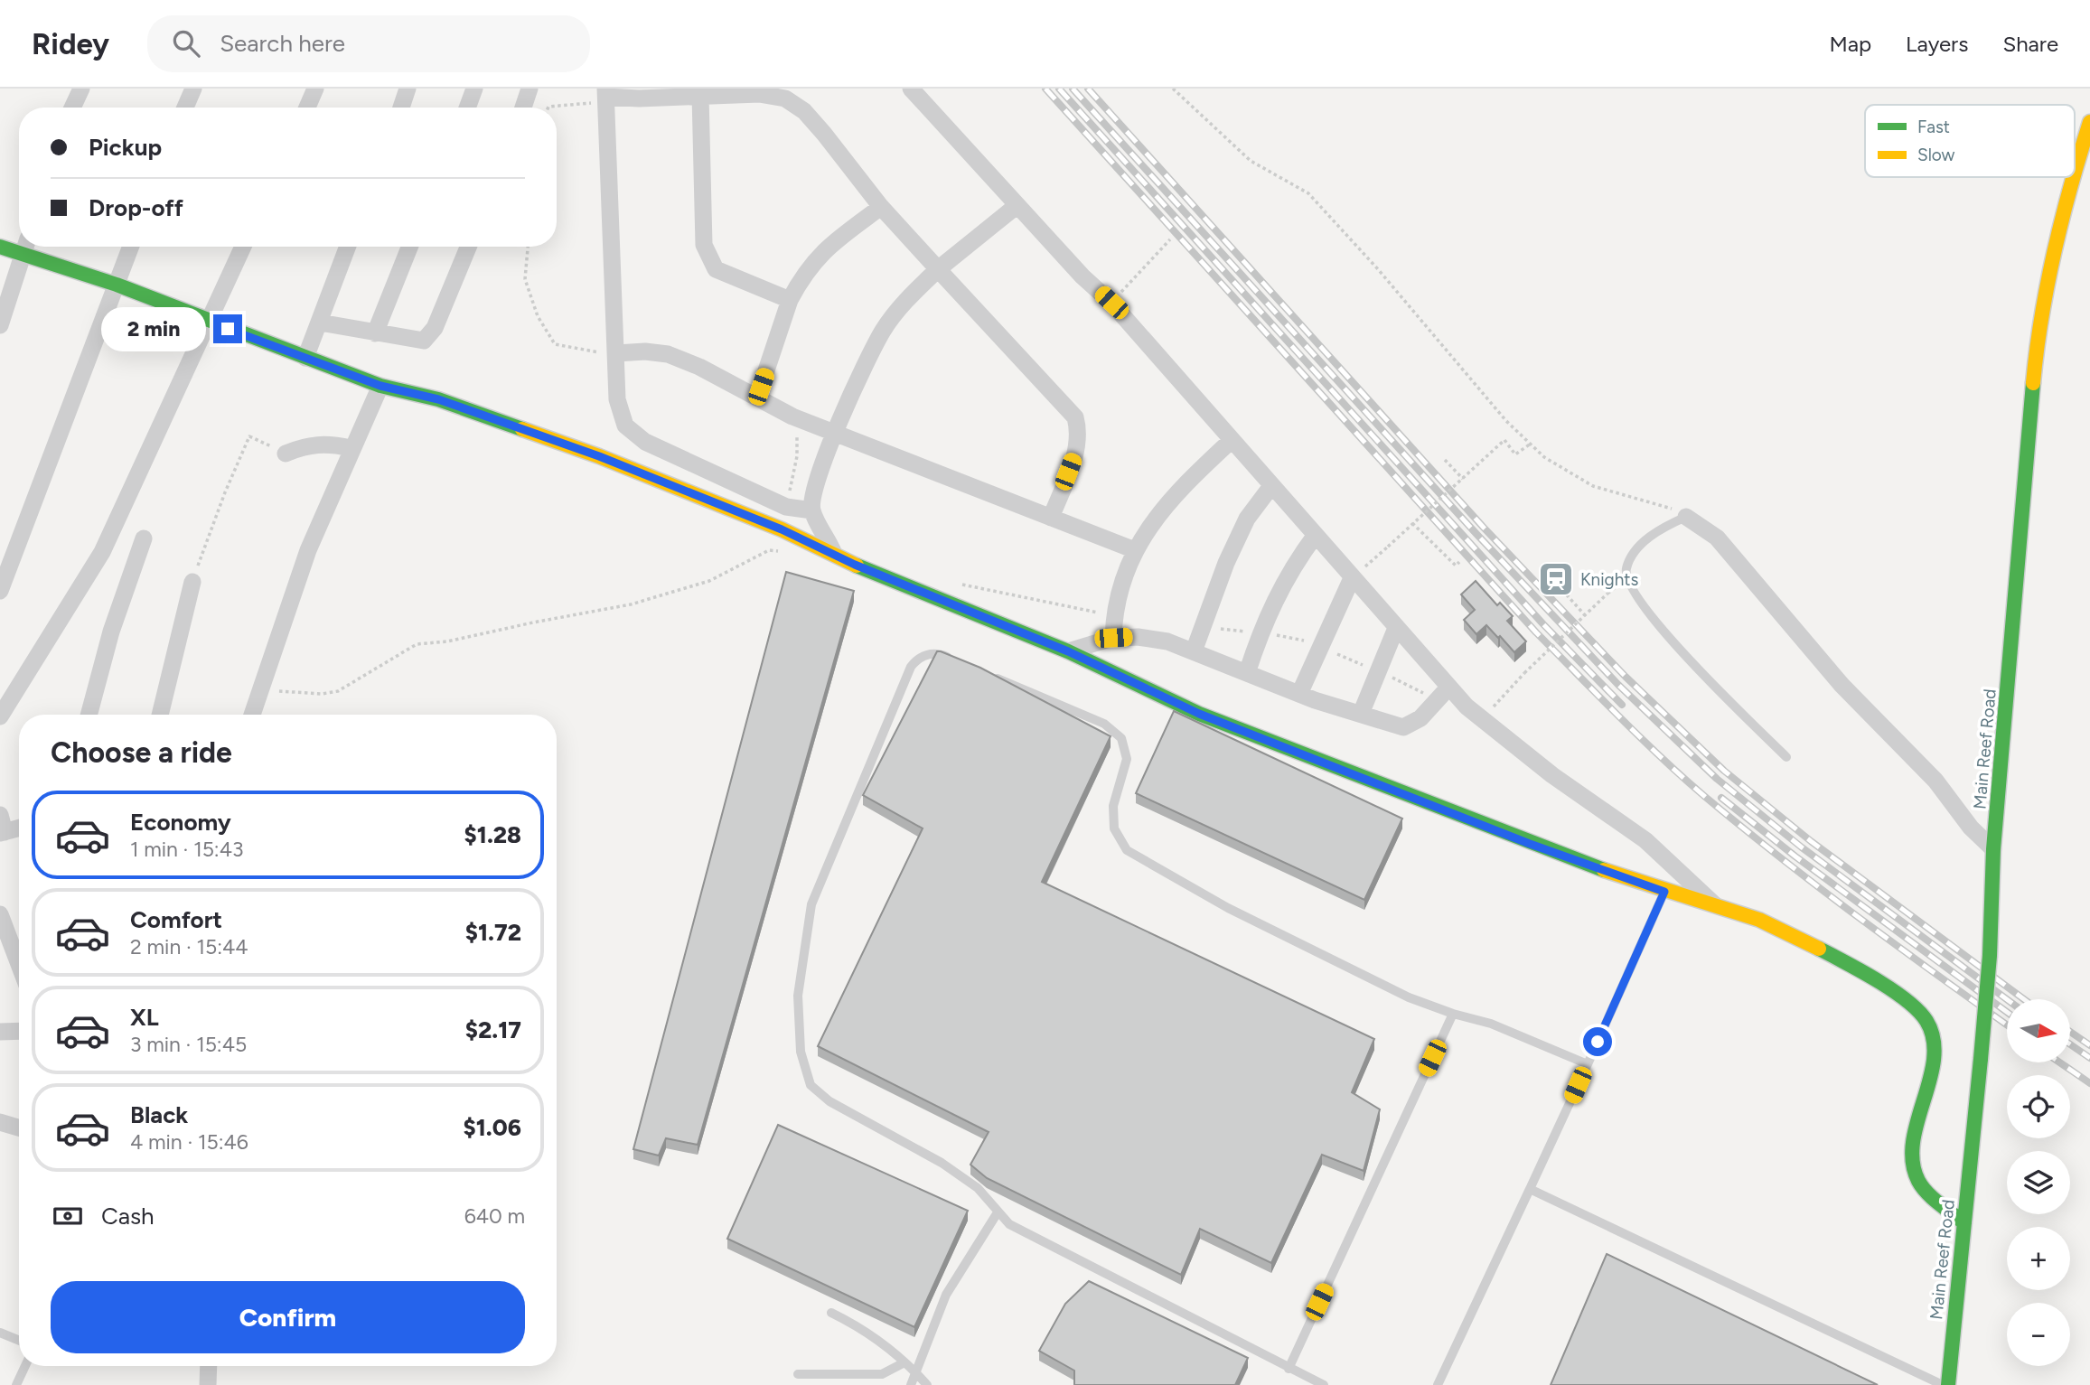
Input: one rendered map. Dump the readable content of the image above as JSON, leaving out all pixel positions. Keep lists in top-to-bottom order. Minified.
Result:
{"streets":{"street":["Main Reef Road"]},"places":{"station":["Knights"]},"legend":["Fast","Slow"],"north":"right","page":{"header":"Ridey","search":"Search here","nav":["Map","Layers","Share"],"banner":["Pickup","Drop-off"],"bubble":"2 min","heading":"Choose a ride","list":[{"name":"Economy","note":"1 min · 15:43","value":"$1.28"},{"name":"Comfort","note":"2 min · 15:44","value":"$1.72"},{"name":"XL","note":"3 min · 15:45","value":"$2.17"},{"name":"Black","note":"4 min · 15:46","value":"$1.06"}],"map_buttons":["+","−"],"pay":["Cash","640 m"],"buttons":"Confirm"}}
